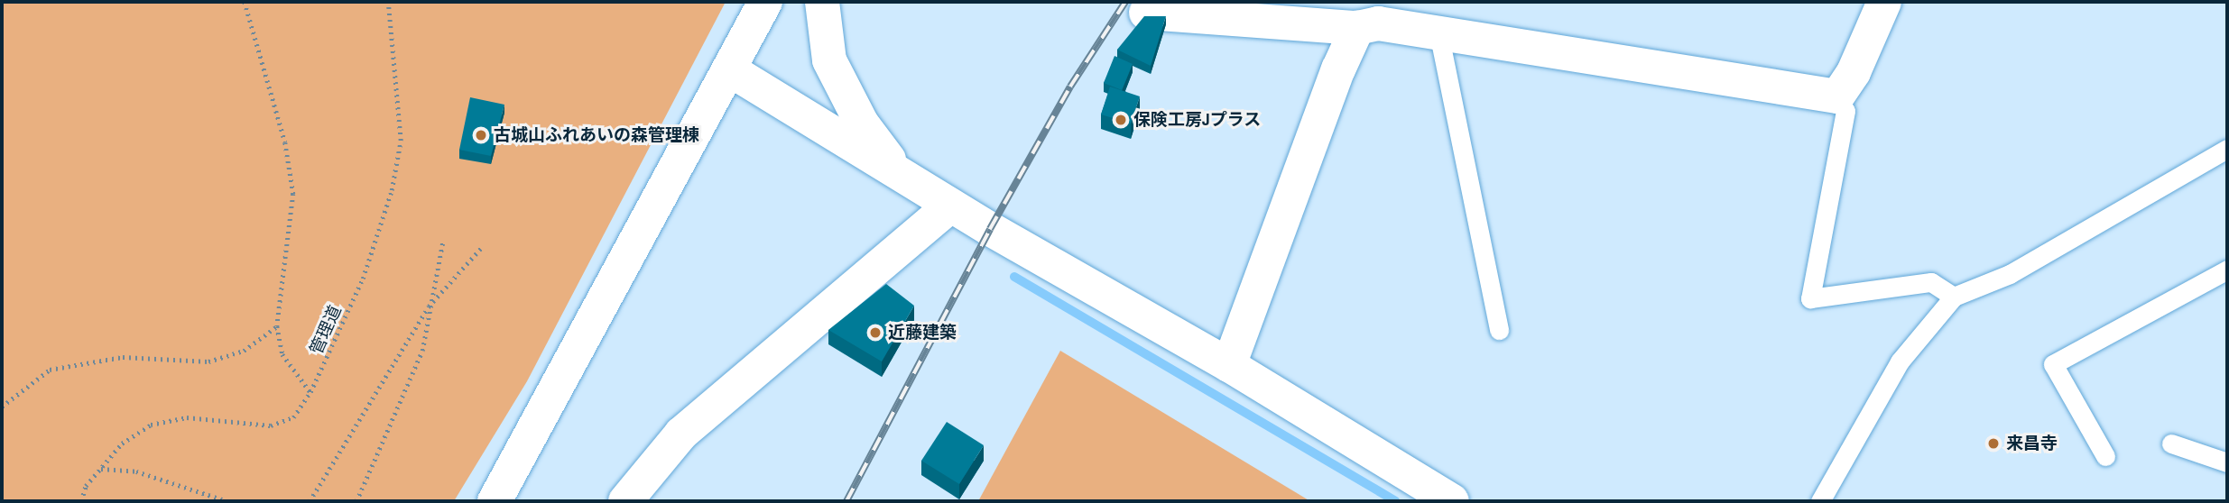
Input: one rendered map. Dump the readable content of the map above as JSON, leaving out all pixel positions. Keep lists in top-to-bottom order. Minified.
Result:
{"streets":{"path":["管理道"]},"places":["保険工房Jプラス","古城山ふれあいの森管理棟","近藤建築","来昌寺"]}
